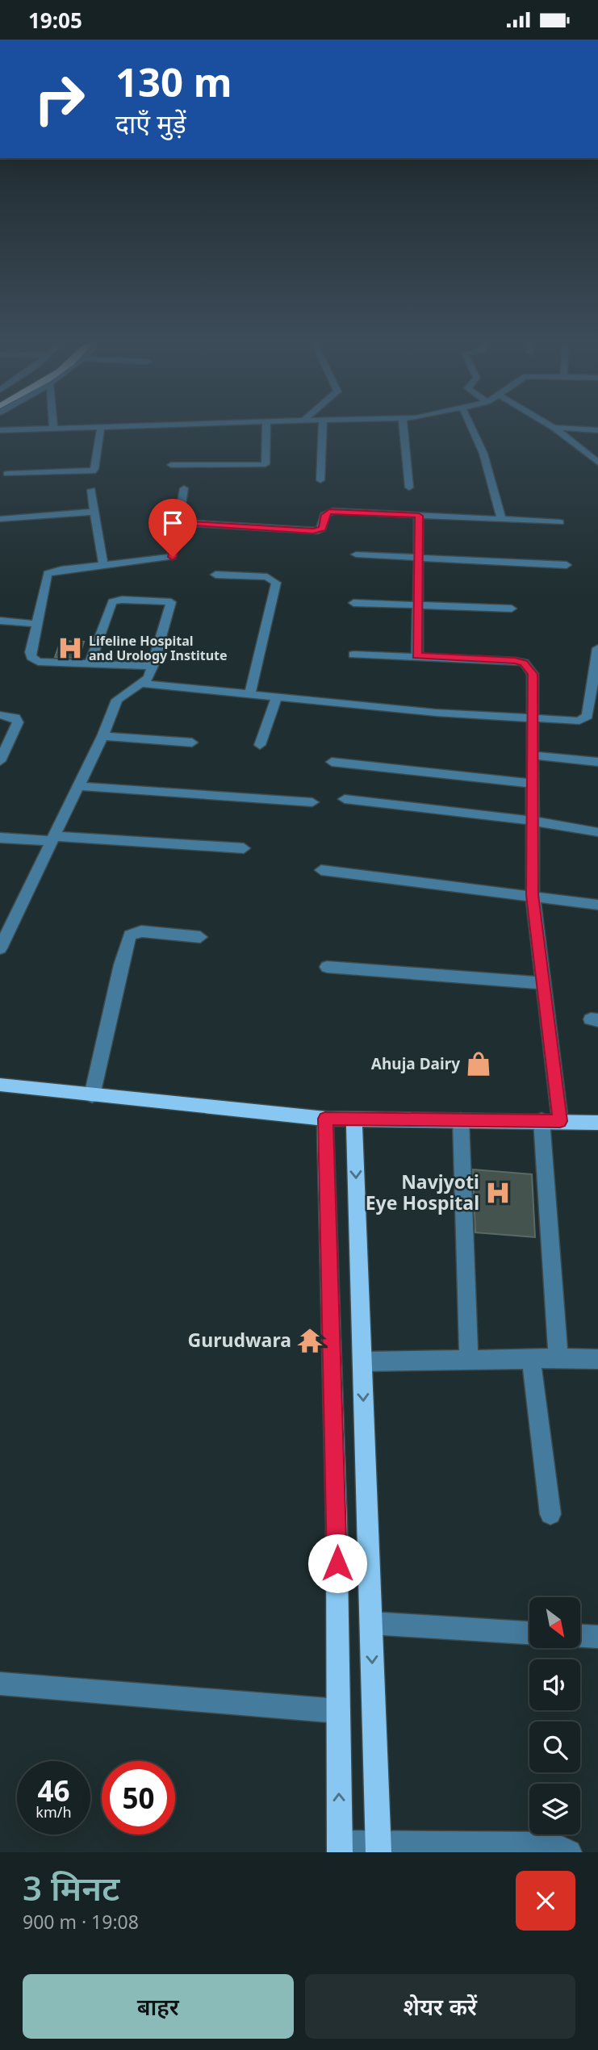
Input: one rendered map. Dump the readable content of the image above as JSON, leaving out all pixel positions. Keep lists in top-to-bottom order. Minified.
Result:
{"places":{"hospital":["Lifeline Hospital and Urology Institute","Navjyoti Eye Hospital"],"shop":["Ahuja Dairy"],"temple":["Gurudwara"]},"north":"bottom right","page":{"status":"19:05","turn":["130 m","दाएँ मुड़ें"],"speed":"46 km/h","limit":"50","heading":["3 मिनट","900 m · 19:08"],"buttons":["बाहर","शेयर करें"]}}
